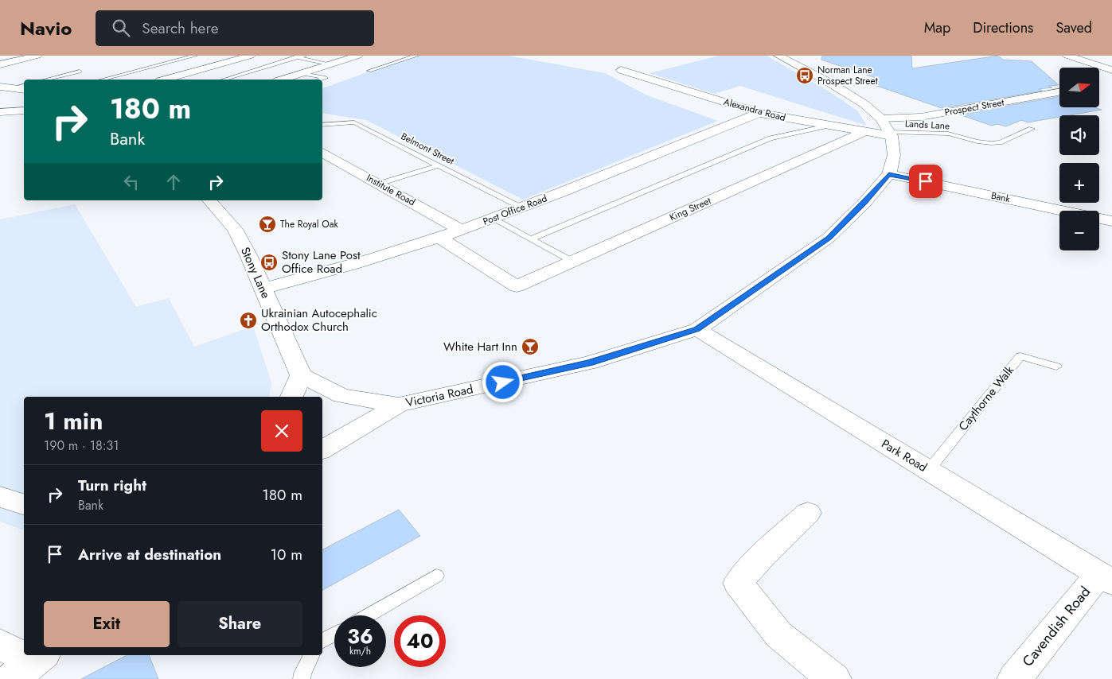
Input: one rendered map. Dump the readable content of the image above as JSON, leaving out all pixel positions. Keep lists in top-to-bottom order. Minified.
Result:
{"streets":{"street":["Prospect Street","Alexandra Road","Institute Road","Bank","King Street","Post Office Road","Stony Lane","Victoria Road","Park Road","Cavendish Road"],"lane":["Lands Lane","Belmont Street","Caythorne Walk"]},"crossings":[["Alexandra Road","Lands Lane"],["Alexandra Road","King Street"],["Alexandra Road","Post Office Road"],["Belmont Street","Post Office Road"],["Institute Road","Post Office Road"],["Bank","Victoria Road"],["King Street","Post Office Road"],["Post Office Road","Stony Lane"],["Victoria Road","Park Road"],["Caythorne Walk","Park Road"],["Park Road","Cavendish Road"]],"places":{"bus stop":["Norman Lane Prospect Street","Stony Lane Post Office Road"],"bar":["The Royal Oak","White Hart Inn"],"church":["Ukrainian Autocephalic Orthodox Church"]},"north":"right","page":{"header":"Navio","search":"Search here","nav":["Map","Directions","Saved"],"map_buttons":["+","−"],"turn":["180 m","Bank"],"heading":["1 min","190 m · 18:31"],"list":[{"name":"Turn right","note":"Bank","value":"180 m"},{"name":"Arrive at destination","value":"10 m"}],"buttons":["Exit","Share"],"speed":"36 km/h","limit":"40"}}
